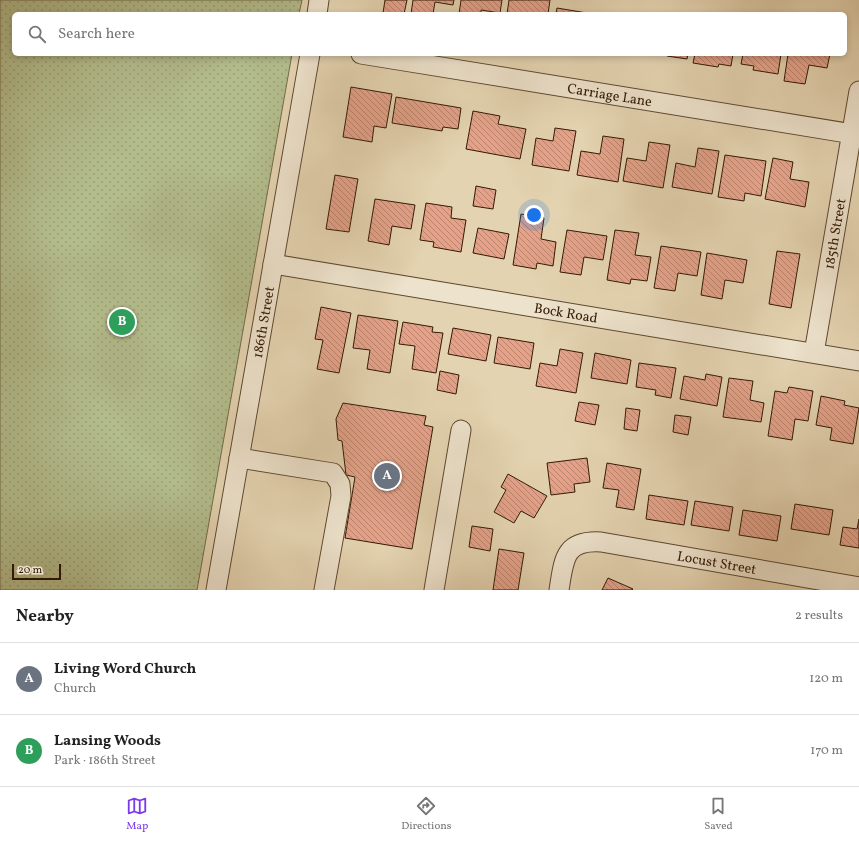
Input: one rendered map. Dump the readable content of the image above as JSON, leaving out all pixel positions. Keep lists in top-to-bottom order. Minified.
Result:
{"streets":{"street":["Carriage Lane","185th Street","Bock Road","186th Street","Locust Street"]},"crossings":[["Carriage Lane","185th Street"],["185th Street","Bock Road"],["Bock Road","186th Street"]],"scale_bar":"20 m","page":{"search":"Search here","pins":["B","A"],"scale":"20 m","heading":["Nearby","2 results"],"list":[{"mark":"A","name":"Living Word Church","note":"Church","value":"120 m"},{"mark":"B","name":"Lansing Woods","note":"Park · 186th Street","value":"170 m"}],"nav":["Map","Directions","Saved"]}}
